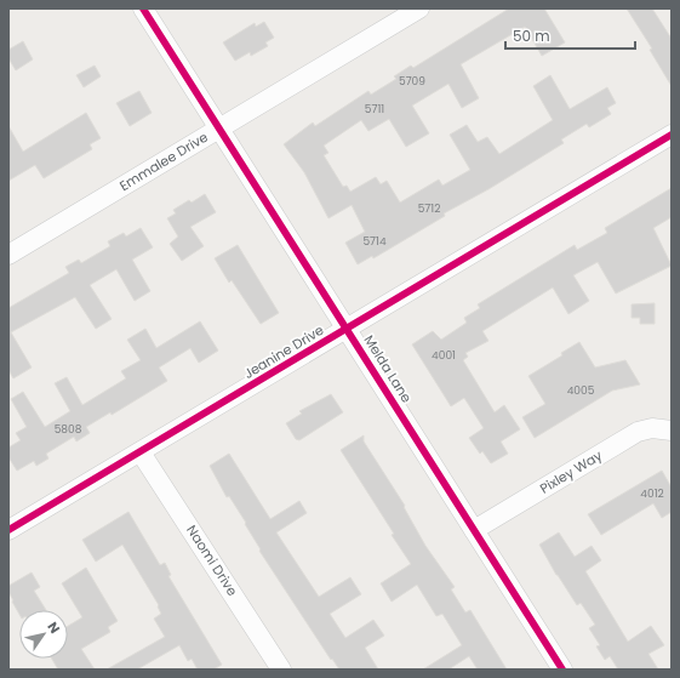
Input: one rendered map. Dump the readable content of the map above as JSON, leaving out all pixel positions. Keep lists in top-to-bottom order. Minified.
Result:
{"streets":{"street":["Emmalee Drive","Jeanine Drive","Melda Lane","Pixley Way","Naomi Drive"]},"crossings":[["Emmalee Drive","Melda Lane"],["Jeanine Drive","Melda Lane"],["Jeanine Drive","Naomi Drive"],["Melda Lane","Pixley Way"]],"house_numbers":["5709","5711","5712","5714","4001","4005","5808","4012"],"scale_bar":"50 m","north":"top right"}
